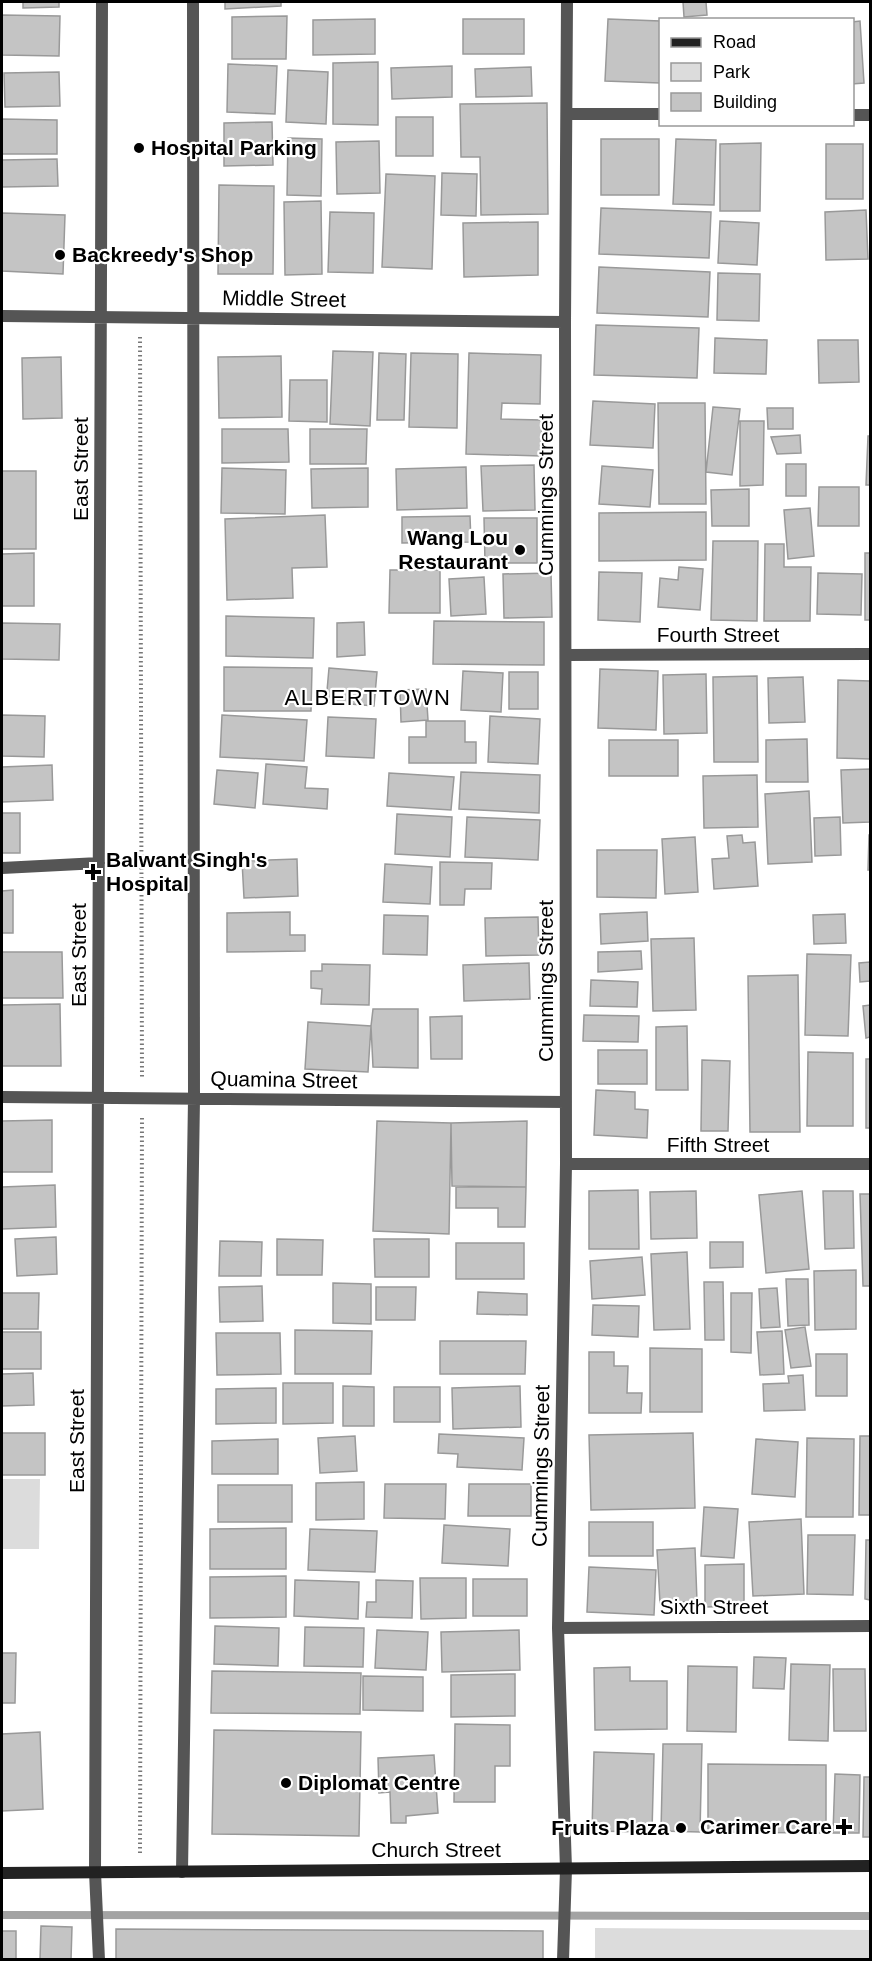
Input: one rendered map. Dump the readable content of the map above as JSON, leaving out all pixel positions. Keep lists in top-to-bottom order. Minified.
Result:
{"streets":{"street":["Middle Street","East Street","Cummings Street","Fourth Street","Quamina Street","Fifth Street","Sixth Street","Church Street"]},"crossings":[["Middle Street","East Street"],["Middle Street","Cummings Street"],["East Street","Quamina Street"],["East Street","Church Street"],["Cummings Street","Fourth Street"],["Cummings Street","Quamina Street"],["Cummings Street","Fifth Street"],["Cummings Street","Sixth Street"],["Cummings Street","Church Street"]],"districts":["ALBERTTOWN"],"places":{"other":["Hospital Parking","Backreedy's Shop","Wang Lou Restaurant","Diplomat Centre","Fruits Plaza"],"health":["Balwant Singh's Hospital","Carimer Care"]},"legend":["Road","Park","Building"]}
